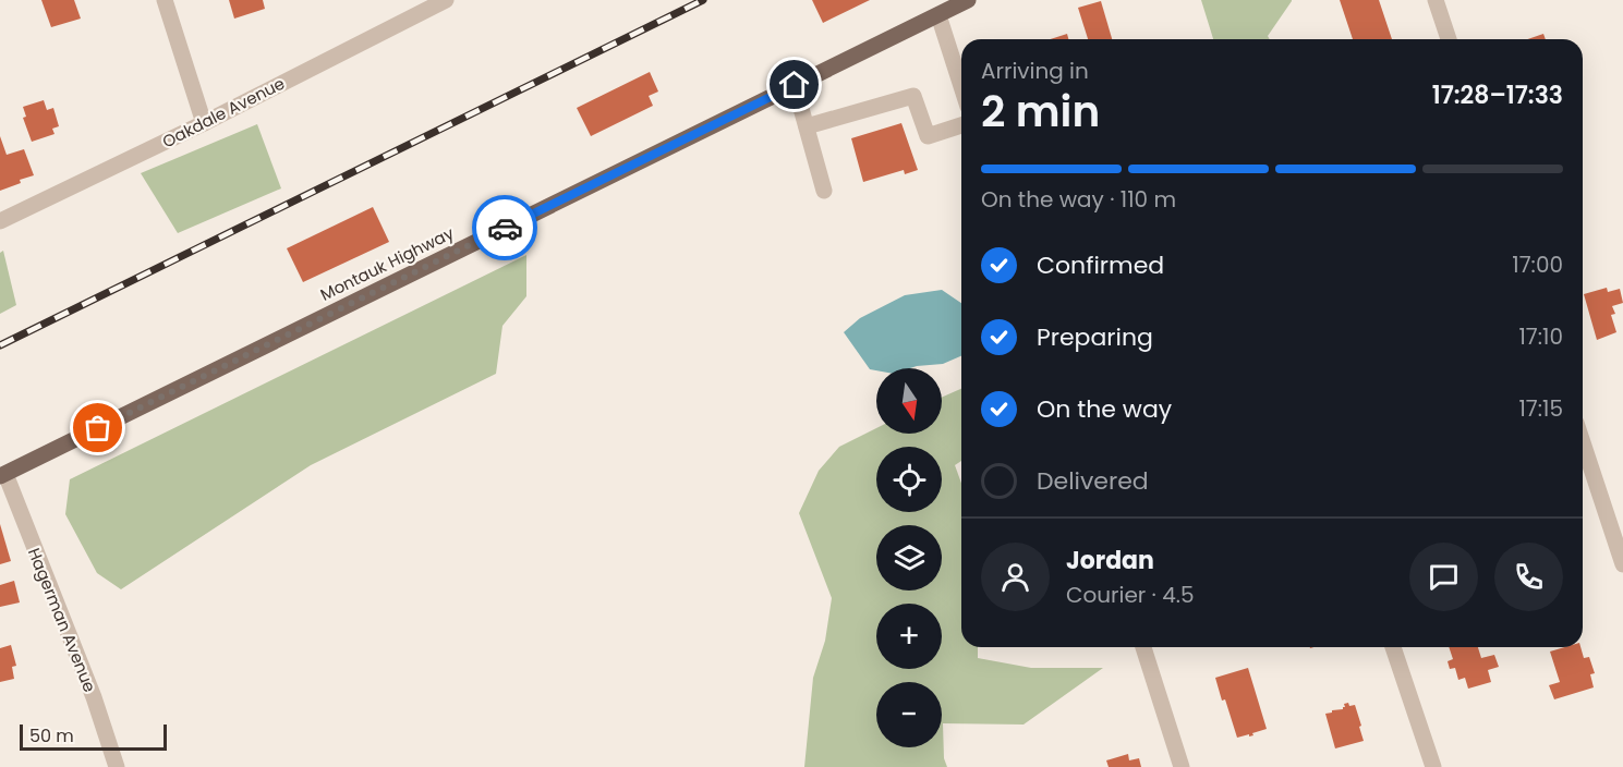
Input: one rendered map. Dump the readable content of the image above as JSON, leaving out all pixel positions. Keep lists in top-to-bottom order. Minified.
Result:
{"streets":{"main road":["Montauk Highway"],"street":["Oakdale Avenue","Hagerman Avenue"]},"crossings":[["Montauk Highway","Hagerman Avenue"]],"scale_bar":"50 m","north":"bottom","page":{"heading":["2 min","Arriving in","17:28–17:33"],"panel":["Jordan","Courier · 4.5"],"bar":"On the way · 110 m","list":[["Confirmed","17:00"],["Preparing","17:10"],["On the way","17:15"],"Delivered"],"map_buttons":["+","−"],"scale":"50 m"}}
